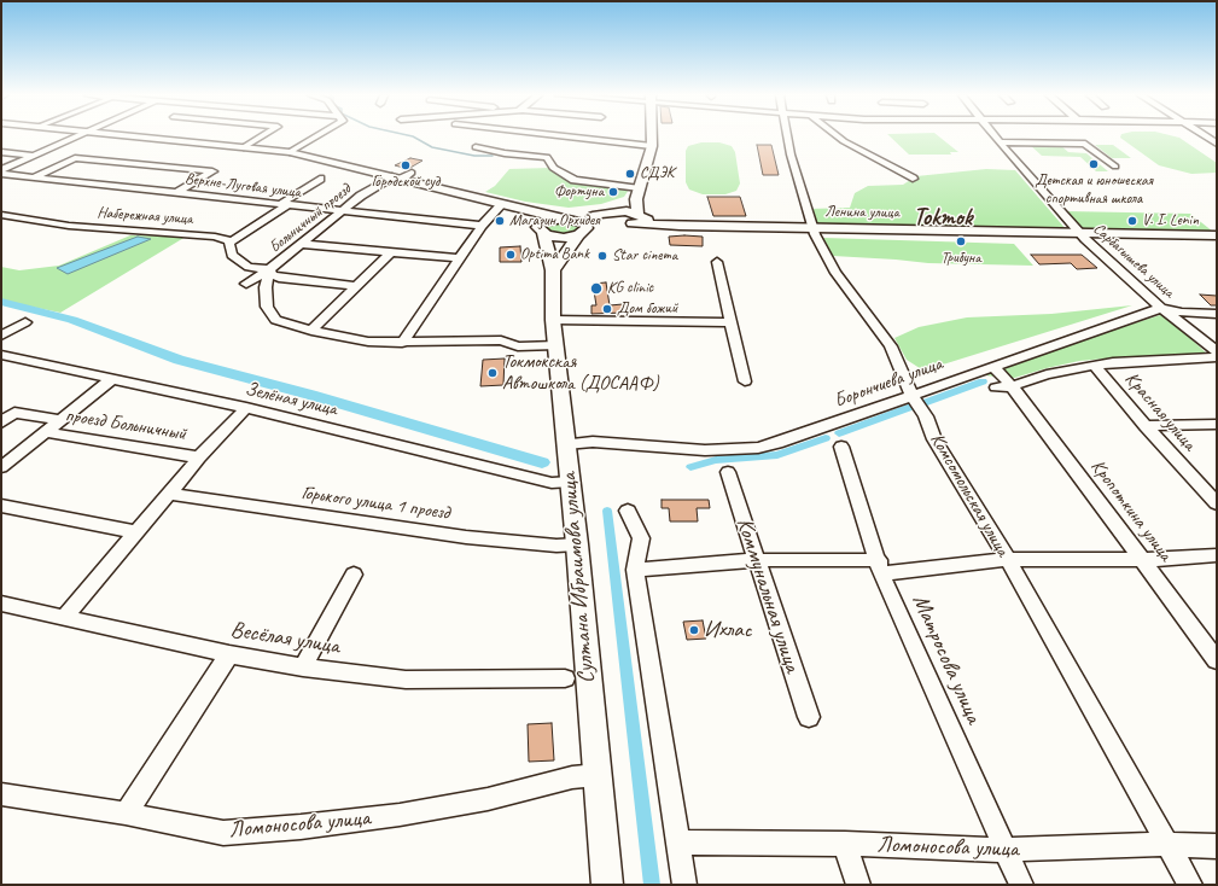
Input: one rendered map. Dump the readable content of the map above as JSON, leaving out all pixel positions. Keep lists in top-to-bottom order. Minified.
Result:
{"streets":{"main road":["Ленина улица","Султана Ибраимова улица"],"street":["Верхне-Луговая улица","Набережная улица","Больничный проезд","Сарбагышева улица","Борончиева улица","Зелёная улица","Красная улица","проезд Больничный","Комсомольская улица","Горького улица 1 проезд","Кропоткина улица","Коммунальная улица","Весёлая улица","Матросова улица","Ломоносова улица"]},"crossings":[["Верхне-Луговая улица","Больничный проезд"],["Ленина улица","Сарбагышева улица"],["Ленина улица","Комсомольская улица"],["Сарбагышева улица","Борончиева улица"],["Борончиева улица","Комсомольская улица"],["Борончиева улица","Кропоткина улица"],["Борончиева улица","Султана Ибраимова улица"],["Зелёная улица","проезд Больничный"],["Зелёная улица","Султана Ибраимова улица"],["проезд Больничный","Горького улица 1 проезд"],["проезд Больничный","Весёлая улица"],["Комсомольская улица","Ломоносова улица"],["Горького улица 1 проезд","Султана Ибраимова улица"],["Султана Ибраимова улица","Ломоносова улица"],["Матросова улица","Ломоносова улица"]],"districts":["Tokmok"],"places":["Детская и юношеская спортивная школа","Городской суд","СДЭК","Фортуна","Магазин Орхидея","V. I. Lenin","Трибуна","Optima Bank","Star cinema","KG clinic","Дом божий","Токмокская Автошкола (ДОСААФ)","Ихлас"]}
